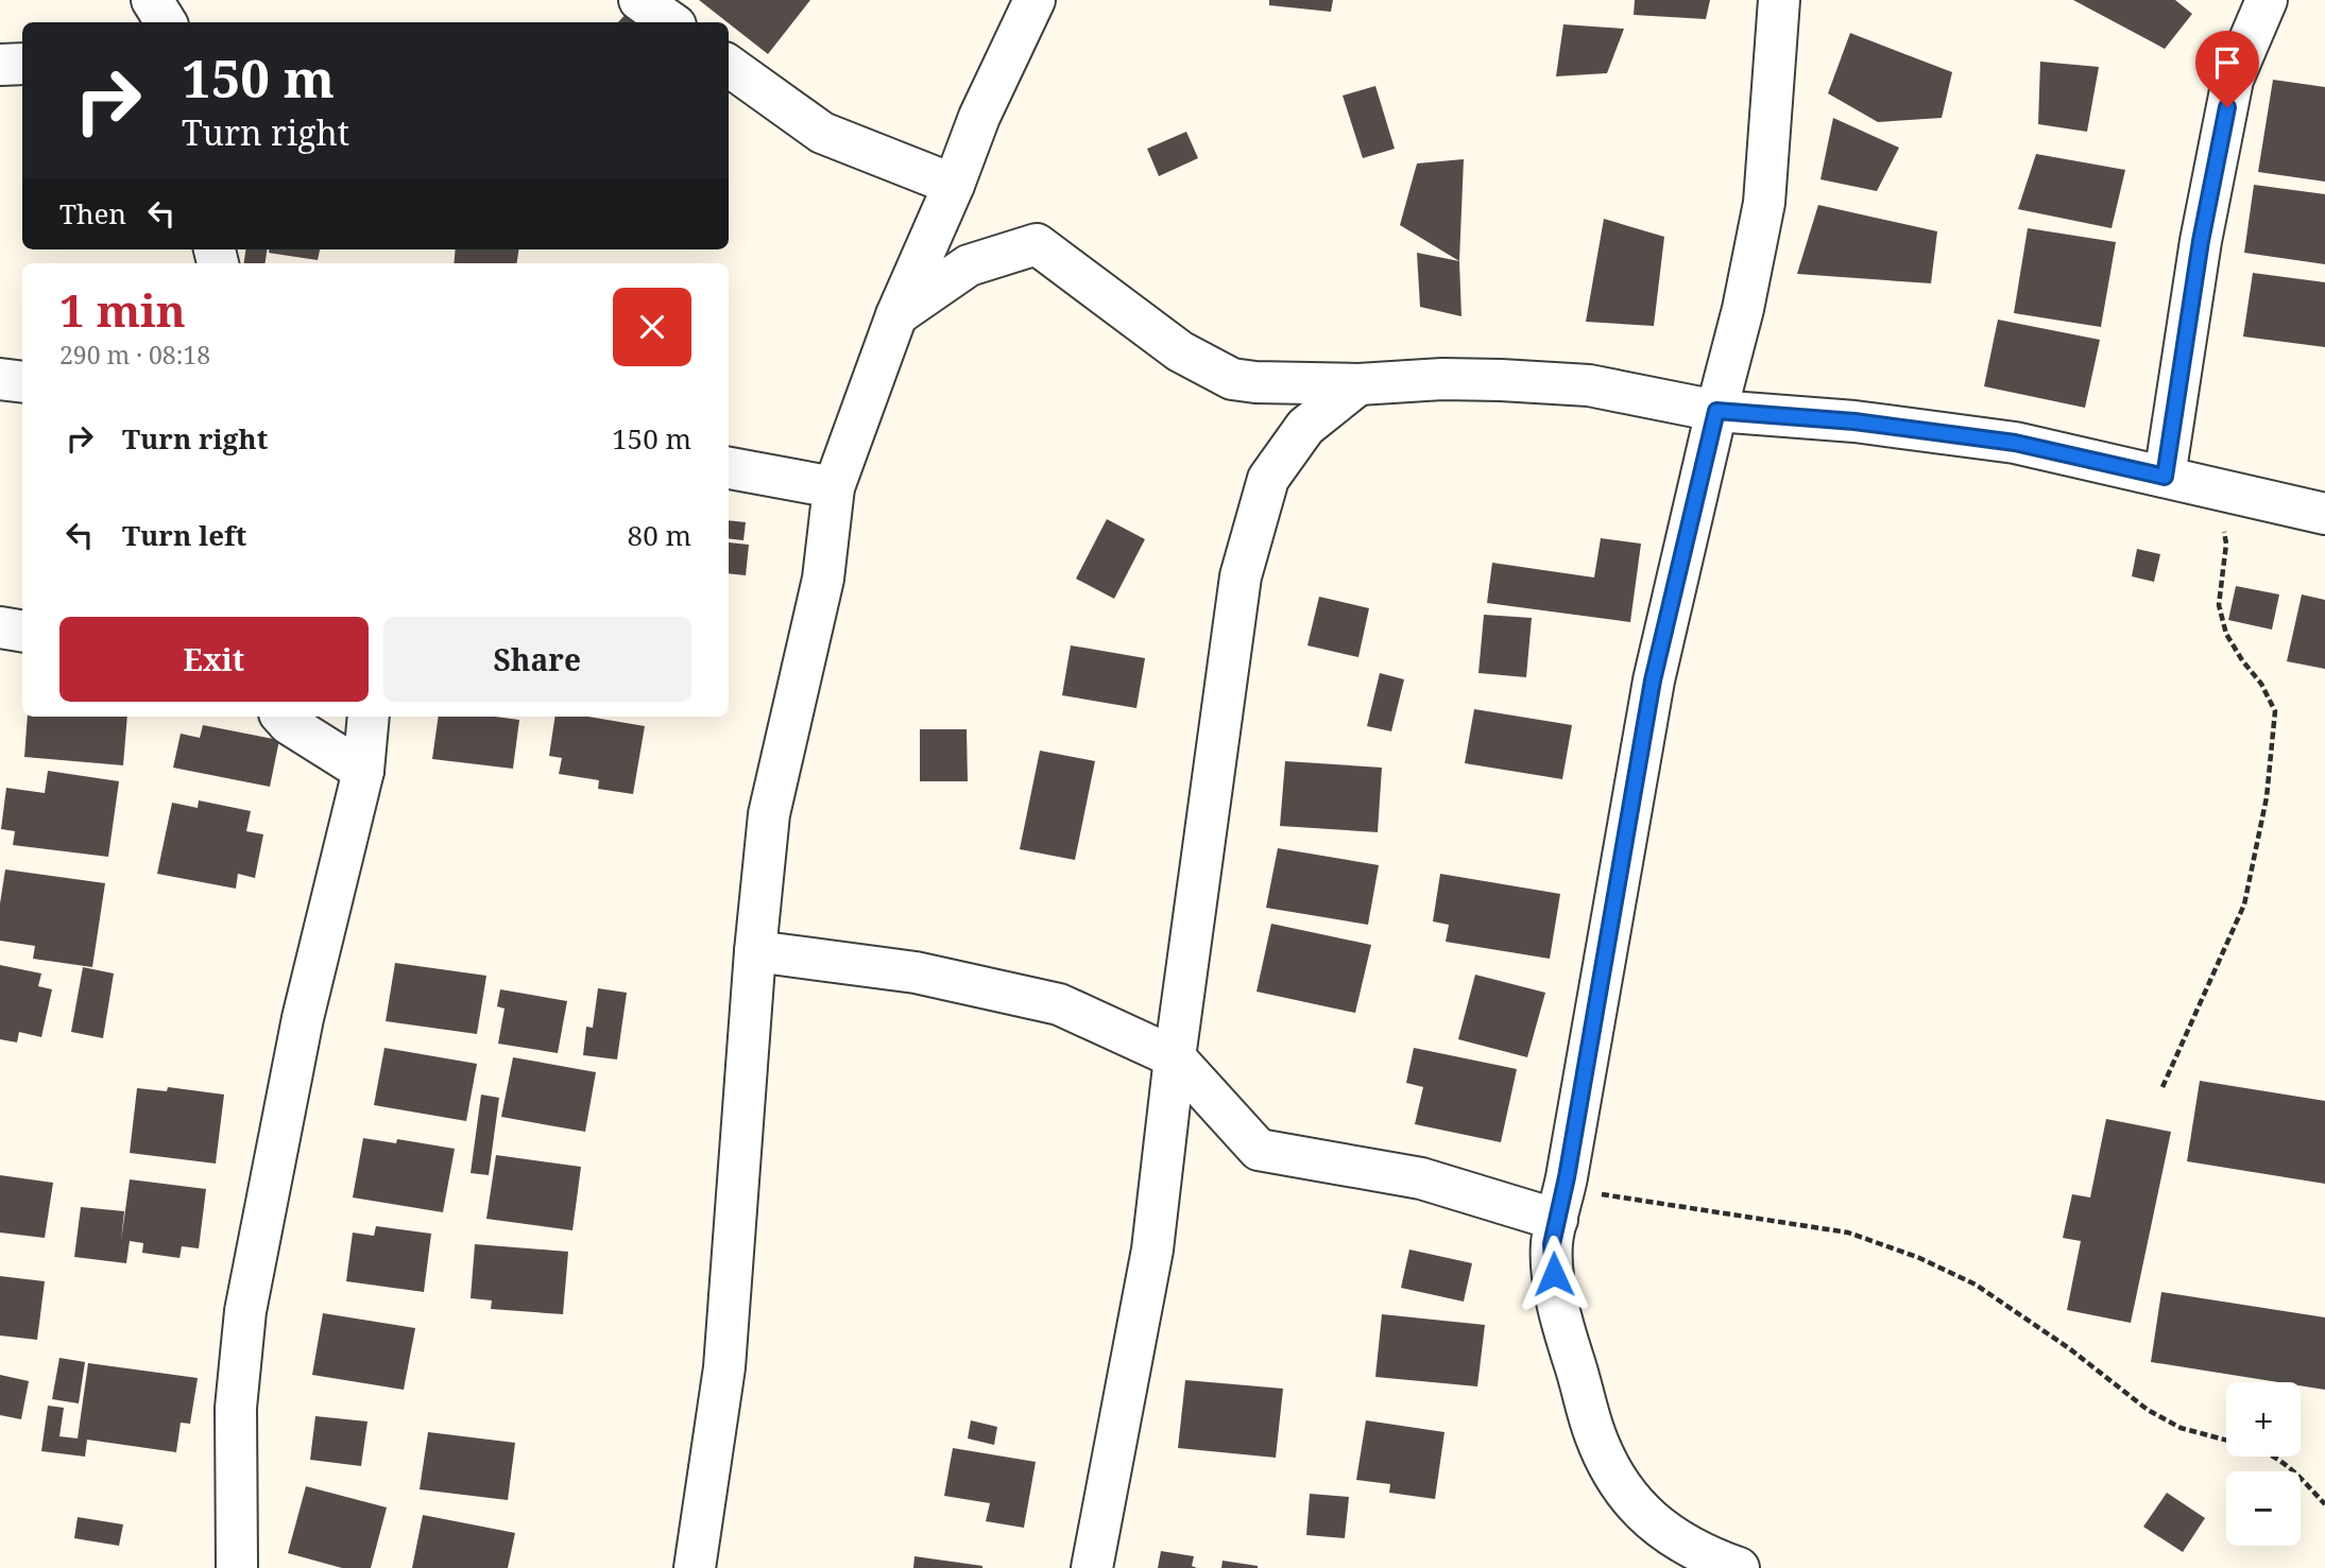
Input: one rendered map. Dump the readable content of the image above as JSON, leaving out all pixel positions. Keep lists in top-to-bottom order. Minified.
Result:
{"page":{"turn":["150 m","Turn right"],"then":"Then","heading":["1 min","290 m · 08:18"],"list":[{"name":"Turn right","value":"150 m"},{"name":"Turn left","value":"80 m"}],"buttons":["Exit","Share"],"map_buttons":["+","−"]}}
